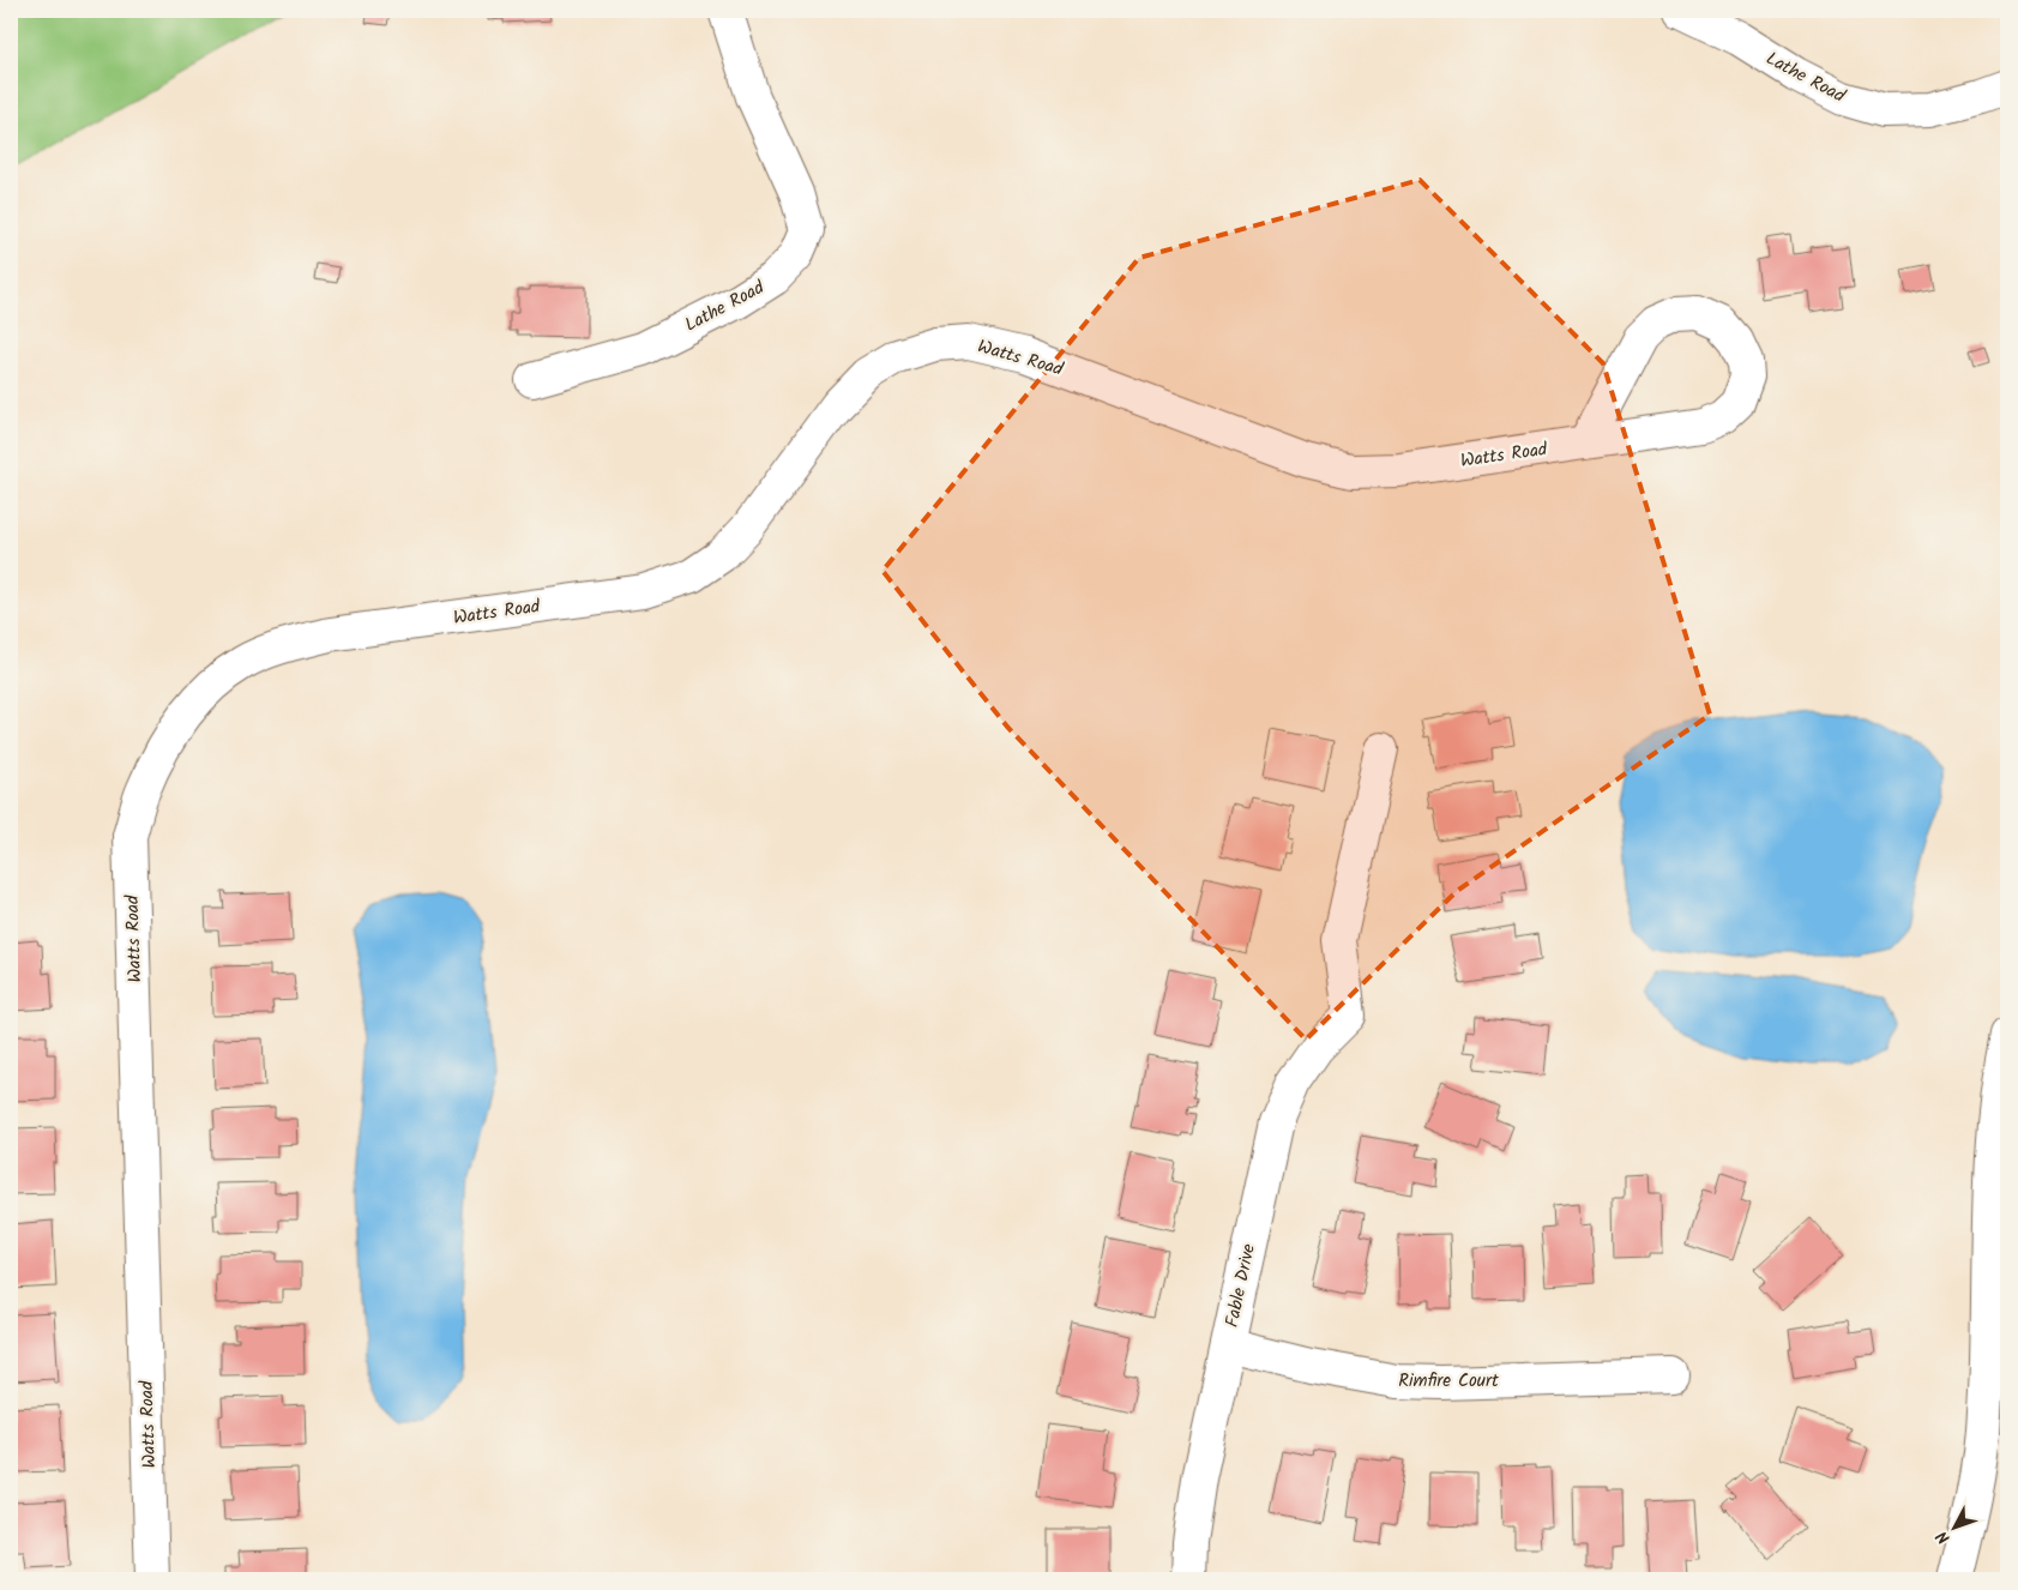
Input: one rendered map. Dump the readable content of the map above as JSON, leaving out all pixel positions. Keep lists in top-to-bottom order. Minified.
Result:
{"streets":{"street":["Lathe Road","Watts Road","Fable Drive","Rimfire Court"]},"crossings":[["Fable Drive","Rimfire Court"]],"north":"bottom left"}
